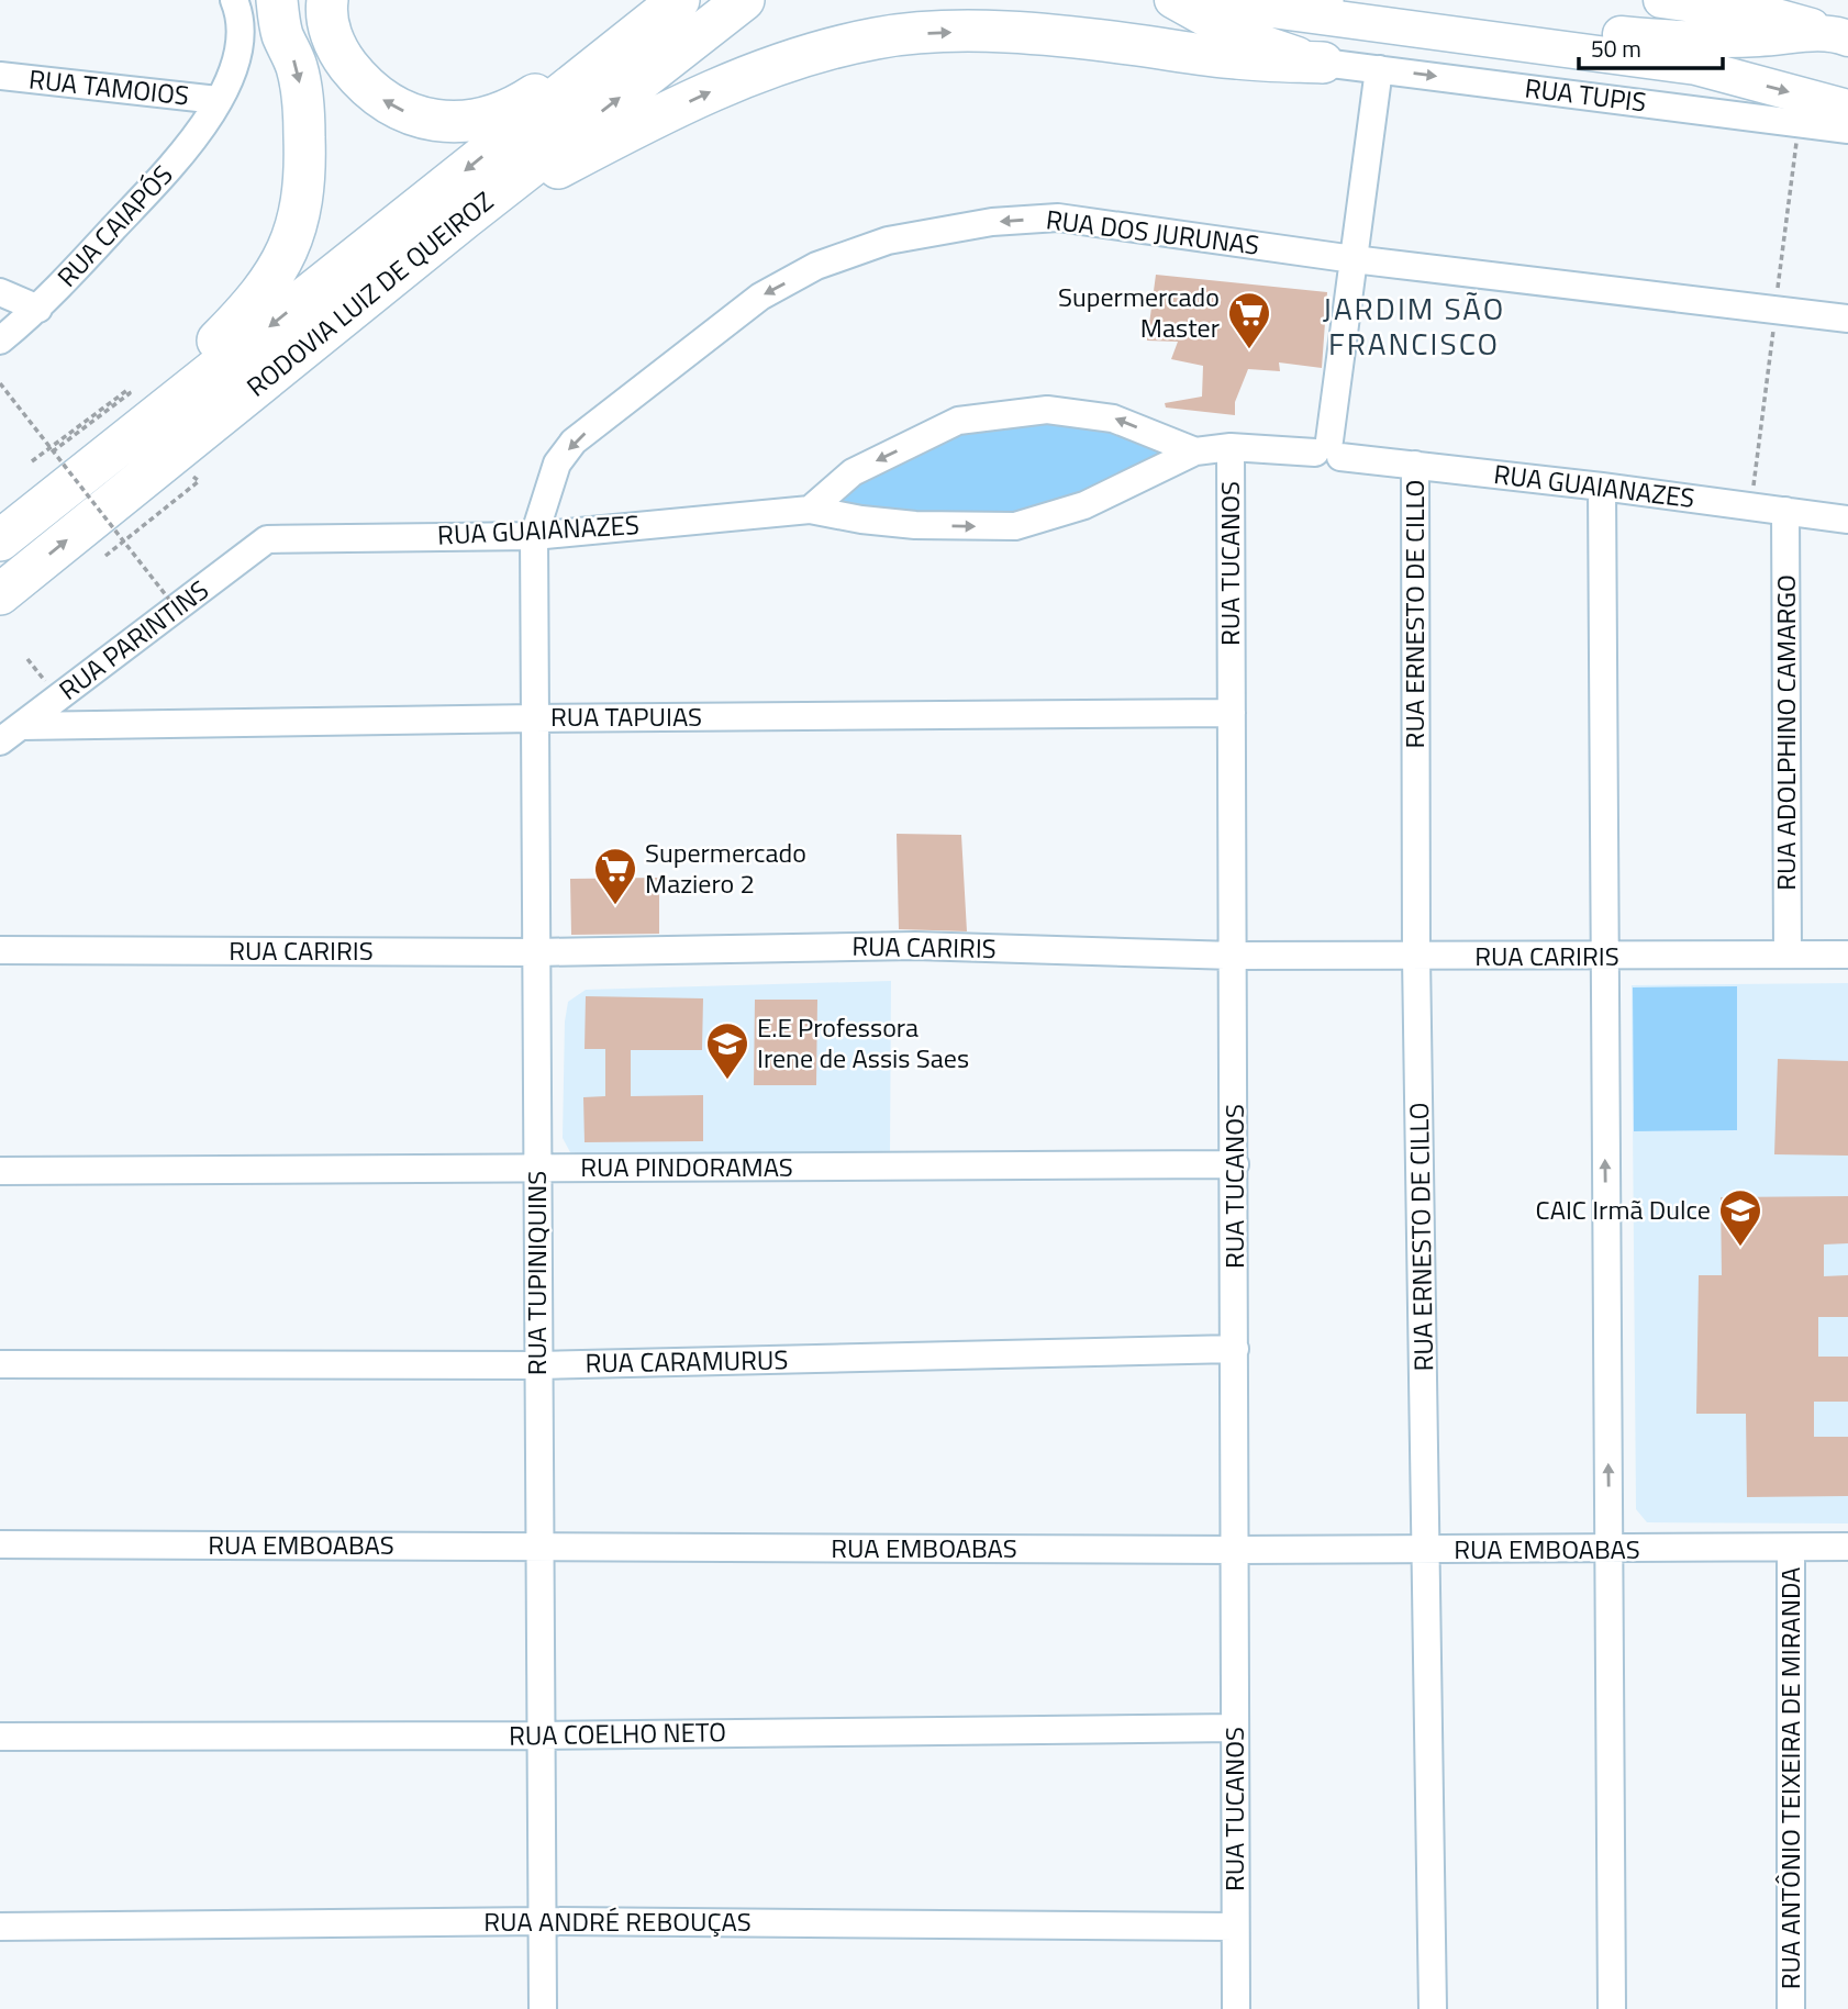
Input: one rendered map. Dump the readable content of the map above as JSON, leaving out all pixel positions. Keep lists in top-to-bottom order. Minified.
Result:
{"streets":{"highway":["RODOVIA LUIZ DE QUEIROZ"],"street":["RUA TAMOIOS","RUA TUPIS","RUA CAIAPÓS","RUA DOS JURUNAS","RUA GUAIANAZES","RUA TUCANOS","RUA ERNESTO DE CILLO","RUA PARINTINS","RUA TAPUIAS","RUA ADOLPHINO CAMARGO","RUA CARIRIS","RUA PINDORAMAS","RUA TUPINIQUINS","RUA CARAMURUS","RUA EMBOABAS","RUA COELHO NETO","RUA ANTÔNIO TEIXEIRA DE MIRANDA","RUA ANDRÉ REBOUÇAS"]},"crossings":[["RUA TAMOIOS","RUA CAIAPÓS"],["RUA DOS JURUNAS","RUA GUAIANAZES"],["RUA DOS JURUNAS","RUA TUPINIQUINS"],["RUA GUAIANAZES","RUA TUCANOS"],["RUA GUAIANAZES","RUA ERNESTO DE CILLO"],["RUA GUAIANAZES","RUA PARINTINS"],["RUA GUAIANAZES","RUA ADOLPHINO CAMARGO"],["RUA GUAIANAZES","RUA TUPINIQUINS"],["RUA TUCANOS","RUA TAPUIAS"],["RUA TUCANOS","RUA CARIRIS"],["RUA TUCANOS","RUA PINDORAMAS"],["RUA TUCANOS","RUA CARAMURUS"],["RUA TUCANOS","RUA EMBOABAS"],["RUA TUCANOS","RUA COELHO NETO"],["RUA TUCANOS","RUA ANDRÉ REBOUÇAS"],["RUA ERNESTO DE CILLO","RUA CARIRIS"],["RUA ERNESTO DE CILLO","RUA EMBOABAS"],["RUA PARINTINS","RUA TAPUIAS"],["RUA TAPUIAS","RUA TUPINIQUINS"],["RUA ADOLPHINO CAMARGO","RUA CARIRIS"],["RUA CARIRIS","RUA TUPINIQUINS"],["RUA PINDORAMAS","RUA TUPINIQUINS"],["RUA TUPINIQUINS","RUA CARAMURUS"],["RUA TUPINIQUINS","RUA EMBOABAS"],["RUA TUPINIQUINS","RUA COELHO NETO"],["RUA TUPINIQUINS","RUA ANDRÉ REBOUÇAS"],["RUA EMBOABAS","RUA ANTÔNIO TEIXEIRA DE MIRANDA"]],"one_way":["RUA TUPIS","RUA DOS JURUNAS"],"districts":["JARDIM SÃO FRANCISCO"],"places":{"supermarket":["Supermercado Master","Supermercado Maziero 2"],"school or university":["E.E Professora Irene de Assis Saes","CAIC Irmã Dulce"]},"scale_bar":"50 m"}
